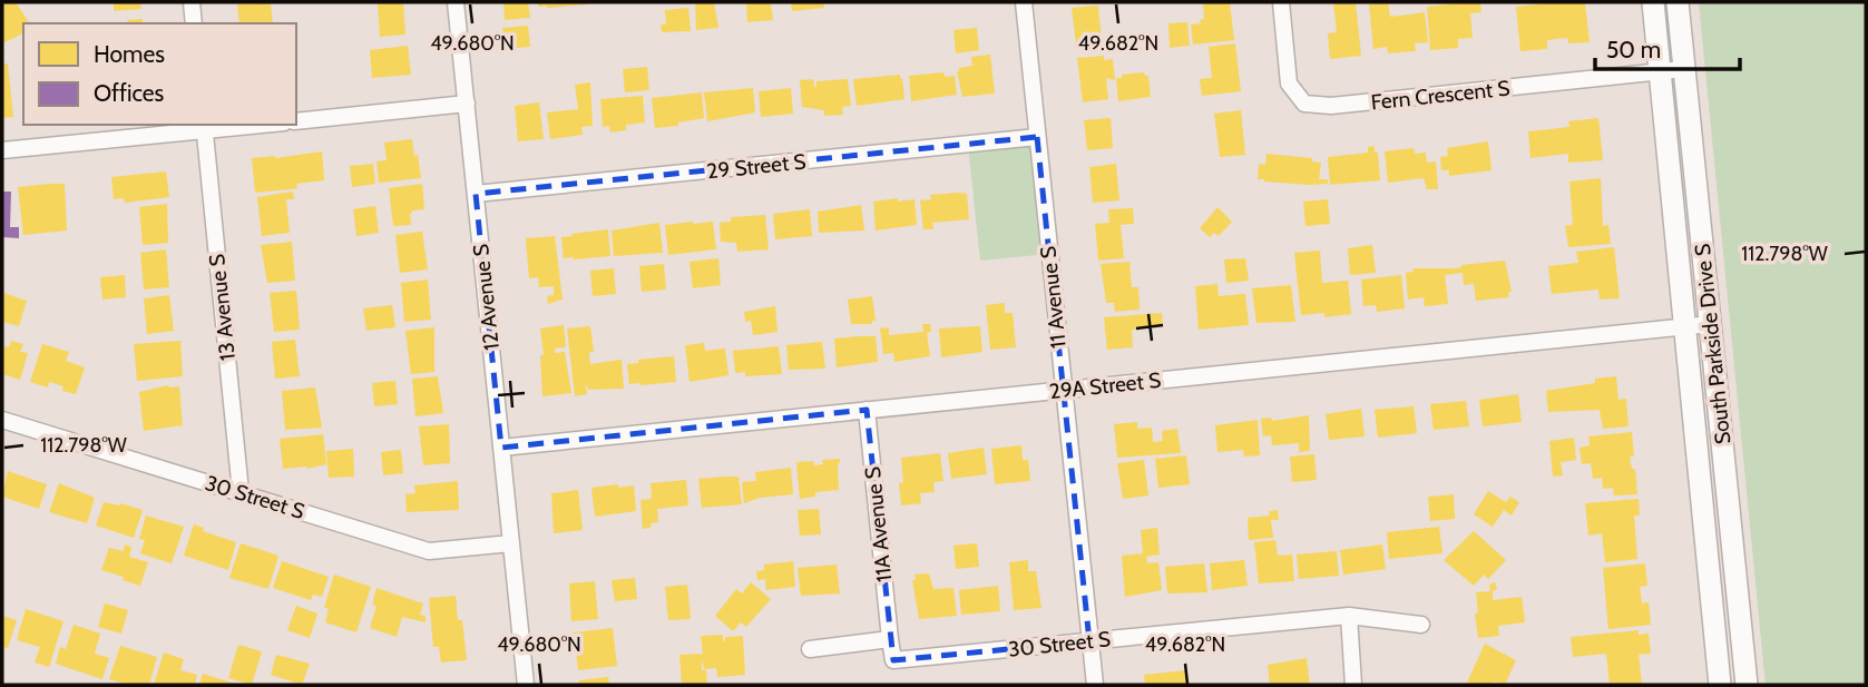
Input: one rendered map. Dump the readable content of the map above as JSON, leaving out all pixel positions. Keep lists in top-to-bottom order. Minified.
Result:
{"streets":{"main road":["South Parkside Drive S"],"street":["Fern Crescent S","29 Street S","12 Avenue S","11 Avenue S","13 Avenue S","29A Street S","30 Street S","11A Avenue S"]},"crossings":[["Fern Crescent S","South Parkside Drive S"],["29 Street S","12 Avenue S"],["29 Street S","11 Avenue S"],["12 Avenue S","29A Street S"],["12 Avenue S","30 Street S"],["11 Avenue S","29A Street S"],["11 Avenue S","30 Street S"],["13 Avenue S","30 Street S"],["South Parkside Drive S","29A Street S"],["29A Street S","11A Avenue S"],["30 Street S","11A Avenue S"]],"legend":["Homes","Offices"],"scale_bar":"50 m","coordinates":["49.680°N","49.682°N","112.798°W"]}
